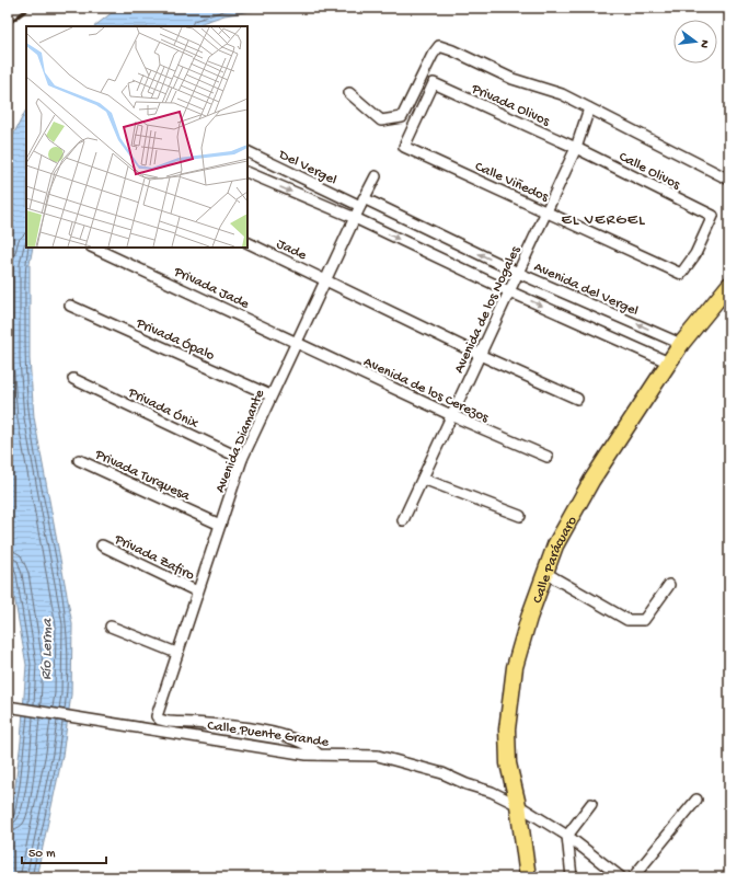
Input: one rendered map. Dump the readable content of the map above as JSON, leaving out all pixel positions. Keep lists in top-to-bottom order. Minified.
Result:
{"streets":{"main road":["Calle Parácuaro"],"street":["Privada Olivos","Del Vergel","Calle Olivos","Calle Viñedos","Jade","Privada Jade","Avenida del Vergel","Avenida de los Nogales","Privada Ópalo","Avenida de los Cerezos","Privada Ónix","Avenida Diamante","Privada Turquesa","Privada Zafiro","Calle Puente Grande"]},"crossings":[["Privada Olivos","Calle Olivos"],["Privada Olivos","Calle Viñedos"],["Privada Olivos","Avenida de los Nogales"],["Del Vergel","Avenida del Vergel"],["Del Vergel","Avenida Diamante"],["Calle Olivos","Calle Viñedos"],["Calle Olivos","Avenida de los Nogales"],["Calle Viñedos","Avenida de los Nogales"],["Jade","Avenida de los Nogales"],["Jade","Avenida Diamante"],["Privada Jade","Avenida de los Cerezos"],["Privada Jade","Avenida Diamante"],["Avenida del Vergel","Avenida de los Nogales"],["Avenida del Vergel","Avenida Diamante"],["Avenida del Vergel","Calle Parácuaro"],["Avenida de los Nogales","Avenida de los Cerezos"],["Privada Ópalo","Avenida Diamante"],["Avenida de los Cerezos","Avenida Diamante"],["Privada Ónix","Avenida Diamante"],["Avenida Diamante","Privada Turquesa"],["Avenida Diamante","Privada Zafiro"],["Avenida Diamante","Calle Puente Grande"],["Calle Parácuaro","Calle Puente Grande"]],"districts":["EL VERGEL"],"water":["Río Lerma"],"scale_bar":"50 m","north":"right"}
